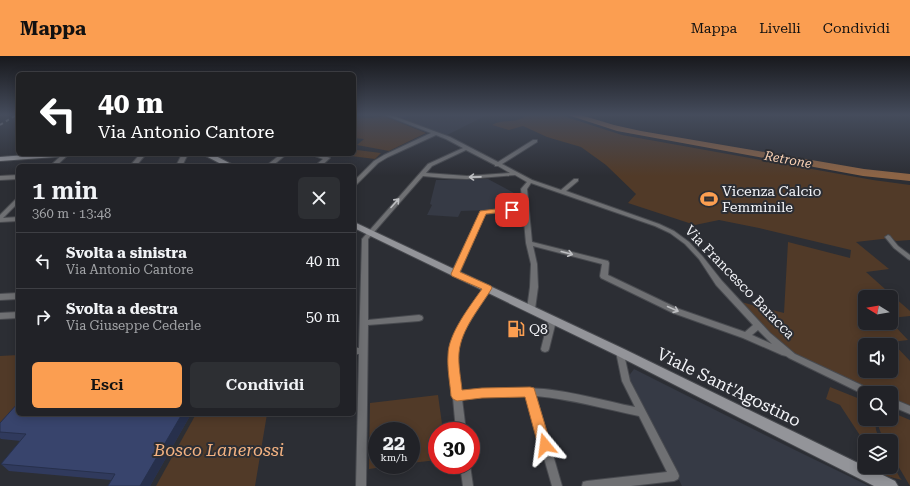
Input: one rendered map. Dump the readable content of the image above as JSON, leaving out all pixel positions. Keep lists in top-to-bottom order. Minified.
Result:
{"streets":{"main road":["Viale Sant'Agostino"],"street":["Via Francesco Baracca"]},"water":["Retrone"],"parks":["Bosco Lanerossi"],"places":{"sports":["Vicenza Calcio Femminile"],"fuel station":["Q8"]},"north":"left","page":{"header":"Mappa","nav":["Mappa","Livelli","Condividi"],"turn":["40 m","Via Antonio Cantore"],"heading":["1 min","360 m · 13:48"],"list":[{"name":"Svolta a sinistra","note":"Via Antonio Cantore","value":"40 m"},{"name":"Svolta a destra","note":"Via Giuseppe Cederle","value":"50 m"}],"buttons":["Esci","Condividi"],"speed":"22 km/h","limit":"30"}}
